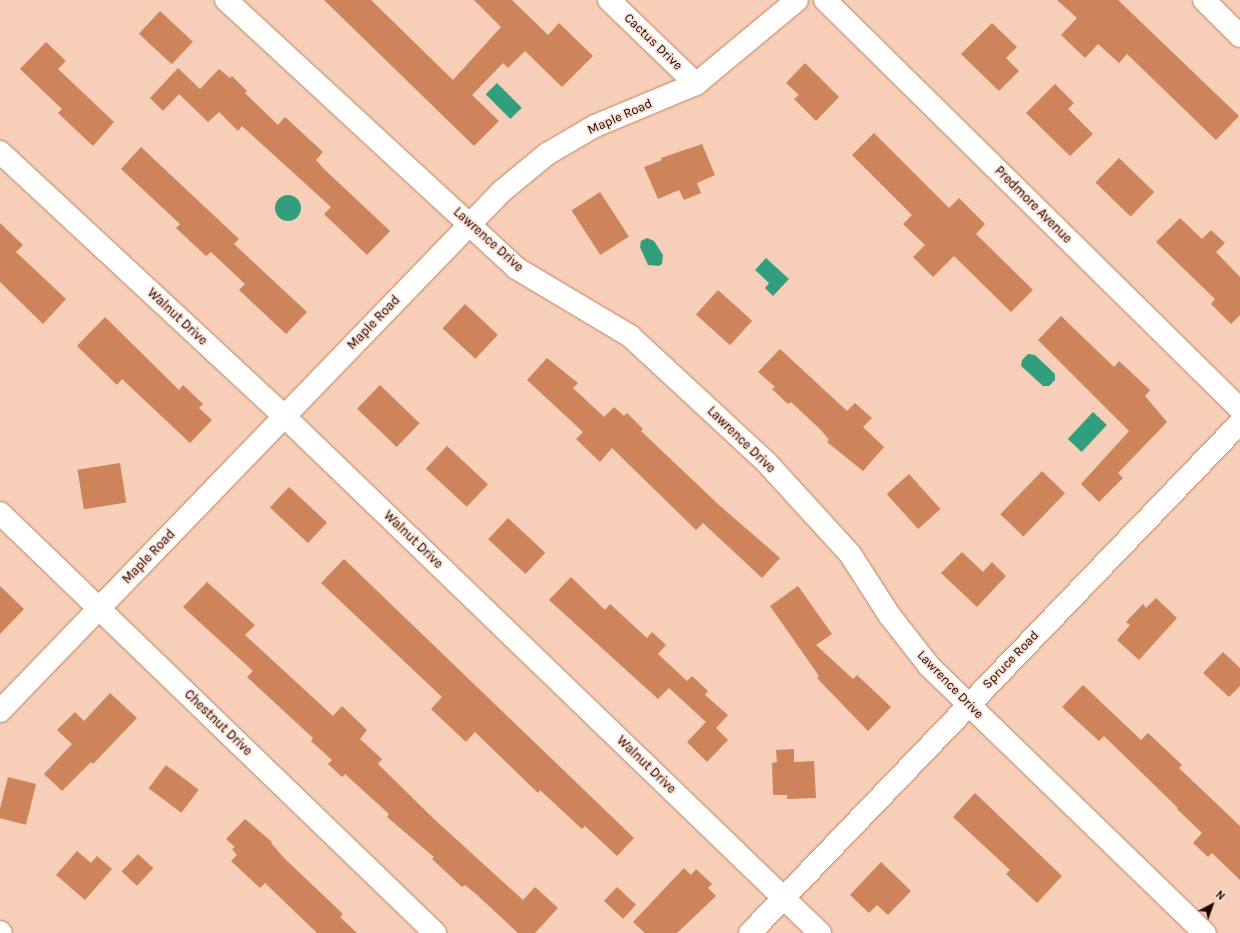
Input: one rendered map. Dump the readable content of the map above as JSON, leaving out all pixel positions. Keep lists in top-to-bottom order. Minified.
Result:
{"streets":{"street":["Cactus Drive","Maple Road","Predmore Avenue","Lawrence Drive","Walnut Drive","Spruce Road","Chestnut Drive"]},"crossings":[["Cactus Drive","Maple Road"],["Maple Road","Lawrence Drive"],["Maple Road","Walnut Drive"],["Maple Road","Chestnut Drive"],["Lawrence Drive","Spruce Road"],["Walnut Drive","Spruce Road"]],"north":"top right"}
